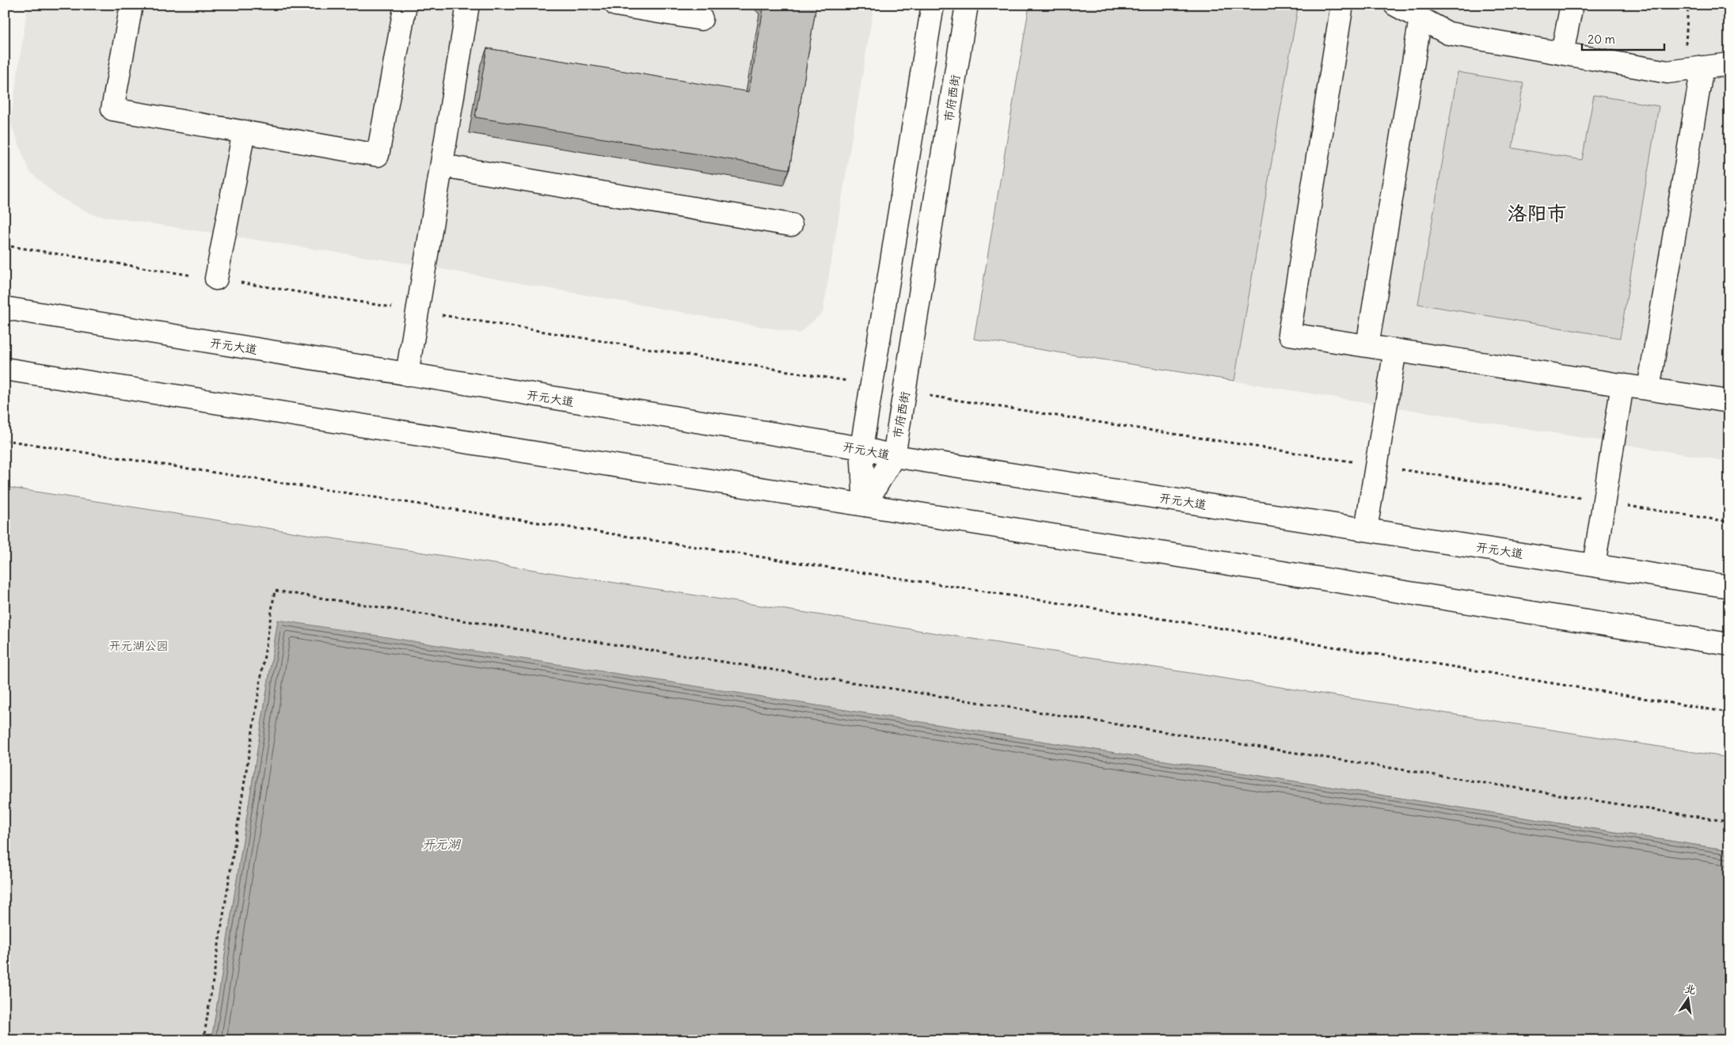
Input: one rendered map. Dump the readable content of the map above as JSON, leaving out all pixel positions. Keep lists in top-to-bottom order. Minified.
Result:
{"streets":{"main road":["市府西街","开元大道"]},"crossings":[["市府西街","开元大道"]],"districts":["洛阳市"],"water":["开元湖"],"parks":["开元湖公园"],"scale_bar":"20 m","north":"top"}
